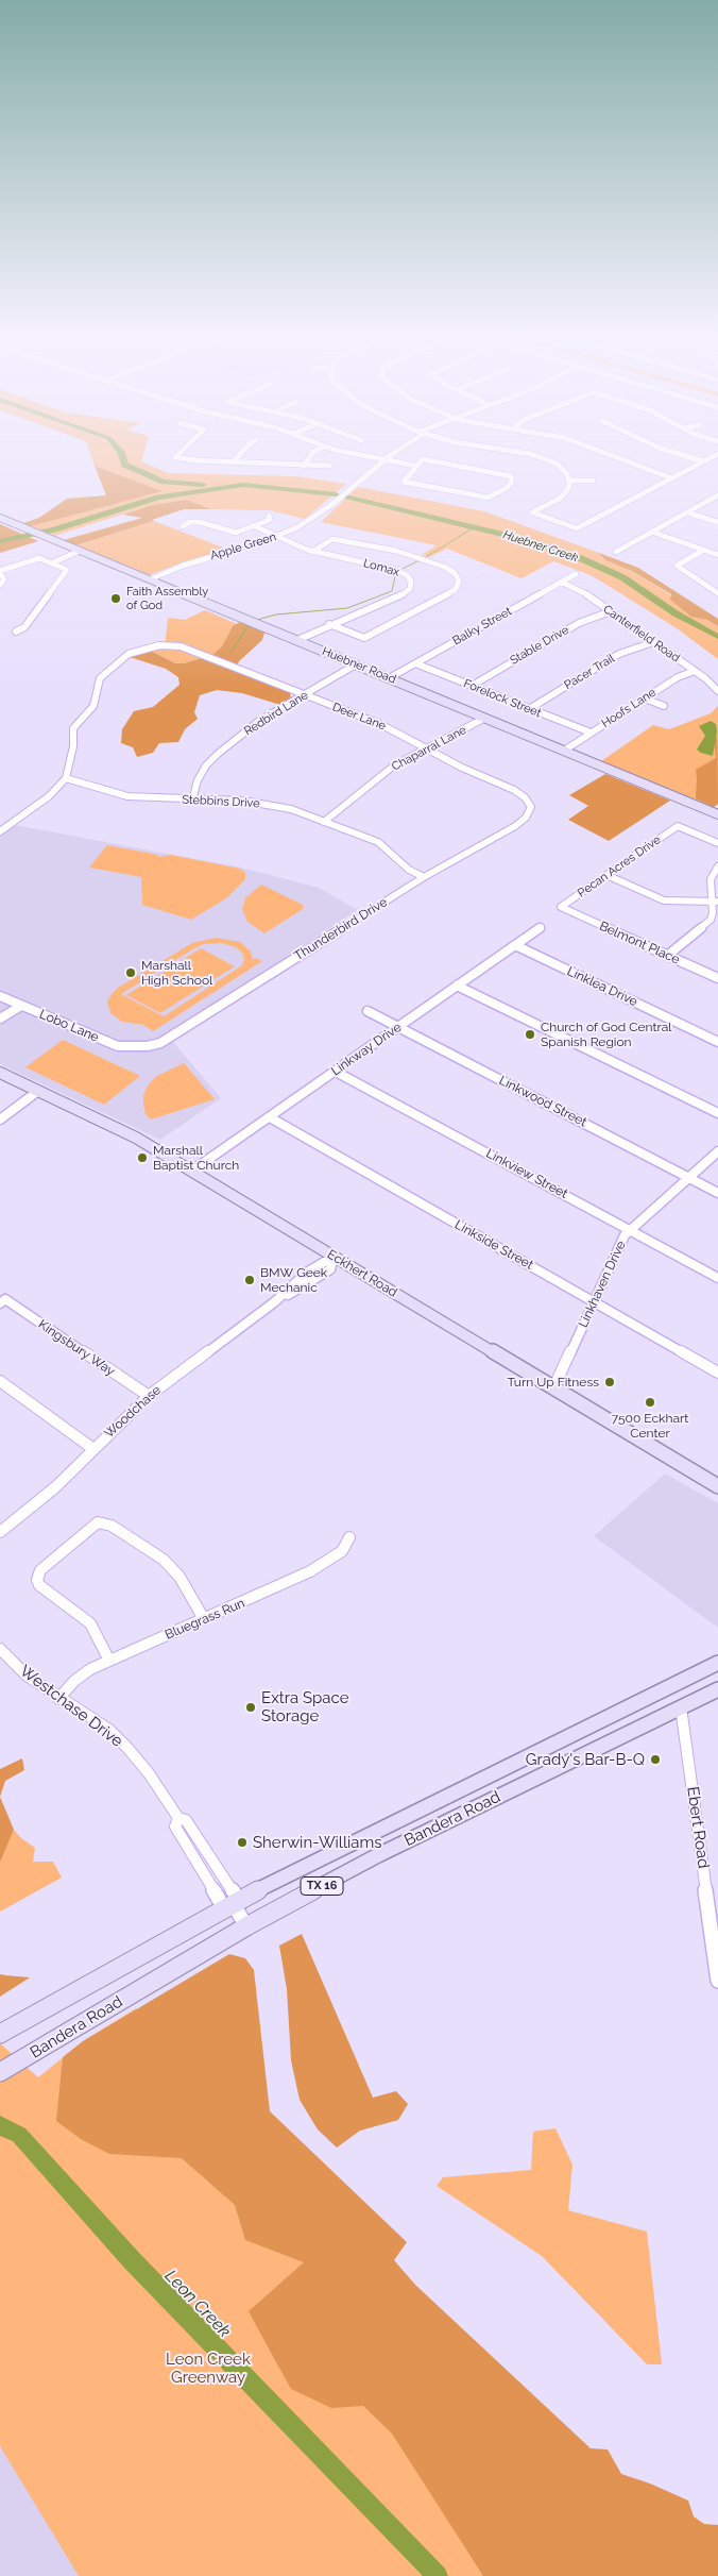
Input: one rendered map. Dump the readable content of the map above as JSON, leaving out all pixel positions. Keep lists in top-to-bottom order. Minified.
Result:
{"streets":{"main road":["Huebner Road","Eckhert Road","Bandera Road","TX 16"],"street":["Apple Green","Lomax","Balky Street","Canterfield Road","Stable Drive","Pacer Trail","Forelock Street","Hoofs Lane","Redbird Lane","Deer Lane","Chaparral Lane","Stebbins Drive","Pecan Acres Drive","Thunderbird Drive","Belmont Place","Linklea Drive","Lobo Lane","Linkway Drive","Linkwood Street","Linkview Street","Linkside Street","Linkhaven Drive","Kingsbury Way","Woodchase","Bluegrass Run","Westchase Drive","Ebert Road"]},"crossings":[["Apple Green","Lomax"],["Apple Green","Huebner Road"],["Lomax","Huebner Road"],["Balky Street","Canterfield Road"],["Balky Street","Huebner Road"],["Balky Street","Forelock Street"],["Canterfield Road","Stable Drive"],["Canterfield Road","Pacer Trail"],["Canterfield Road","Hoofs Lane"],["Stable Drive","Forelock Street"],["Huebner Road","Hoofs Lane"],["Huebner Road","Redbird Lane"],["Huebner Road","Chaparral Lane"],["Pacer Trail","Forelock Street"],["Forelock Street","Hoofs Lane"],["Redbird Lane","Deer Lane"],["Redbird Lane","Stebbins Drive"],["Deer Lane","Chaparral Lane"],["Deer Lane","Stebbins Drive"],["Deer Lane","Thunderbird Drive"],["Chaparral Lane","Stebbins Drive"],["Stebbins Drive","Thunderbird Drive"],["Pecan Acres Drive","Belmont Place"],["Thunderbird Drive","Lobo Lane"],["Linklea Drive","Linkway Drive"],["Linkway Drive","Linkwood Street"],["Linkway Drive","Linkview Street"],["Linkway Drive","Linkside Street"],["Linkway Drive","Eckhert Road"],["Linkwood Street","Linkhaven Drive"],["Linkview Street","Linkhaven Drive"],["Linkside Street","Linkhaven Drive"],["Eckhert Road","Linkhaven Drive"],["Eckhert Road","Woodchase"],["Kingsbury Way","Woodchase"],["Bluegrass Run","Westchase Drive"],["Westchase Drive","Bandera Road"],["Bandera Road","Ebert Road"]],"water":["Huebner Creek","Leon Creek"],"parks":["Leon Creek Greenway"],"places":["Faith Assembly of God","Marshall High School","Church of God Central Spanish Region","Marshall Baptist Church","BMW Geek Mechanic","Turn Up Fitness","7500 Eckhart Center","Extra Space Storage","Grady's Bar-B-Q","Sherwin-Williams"]}
